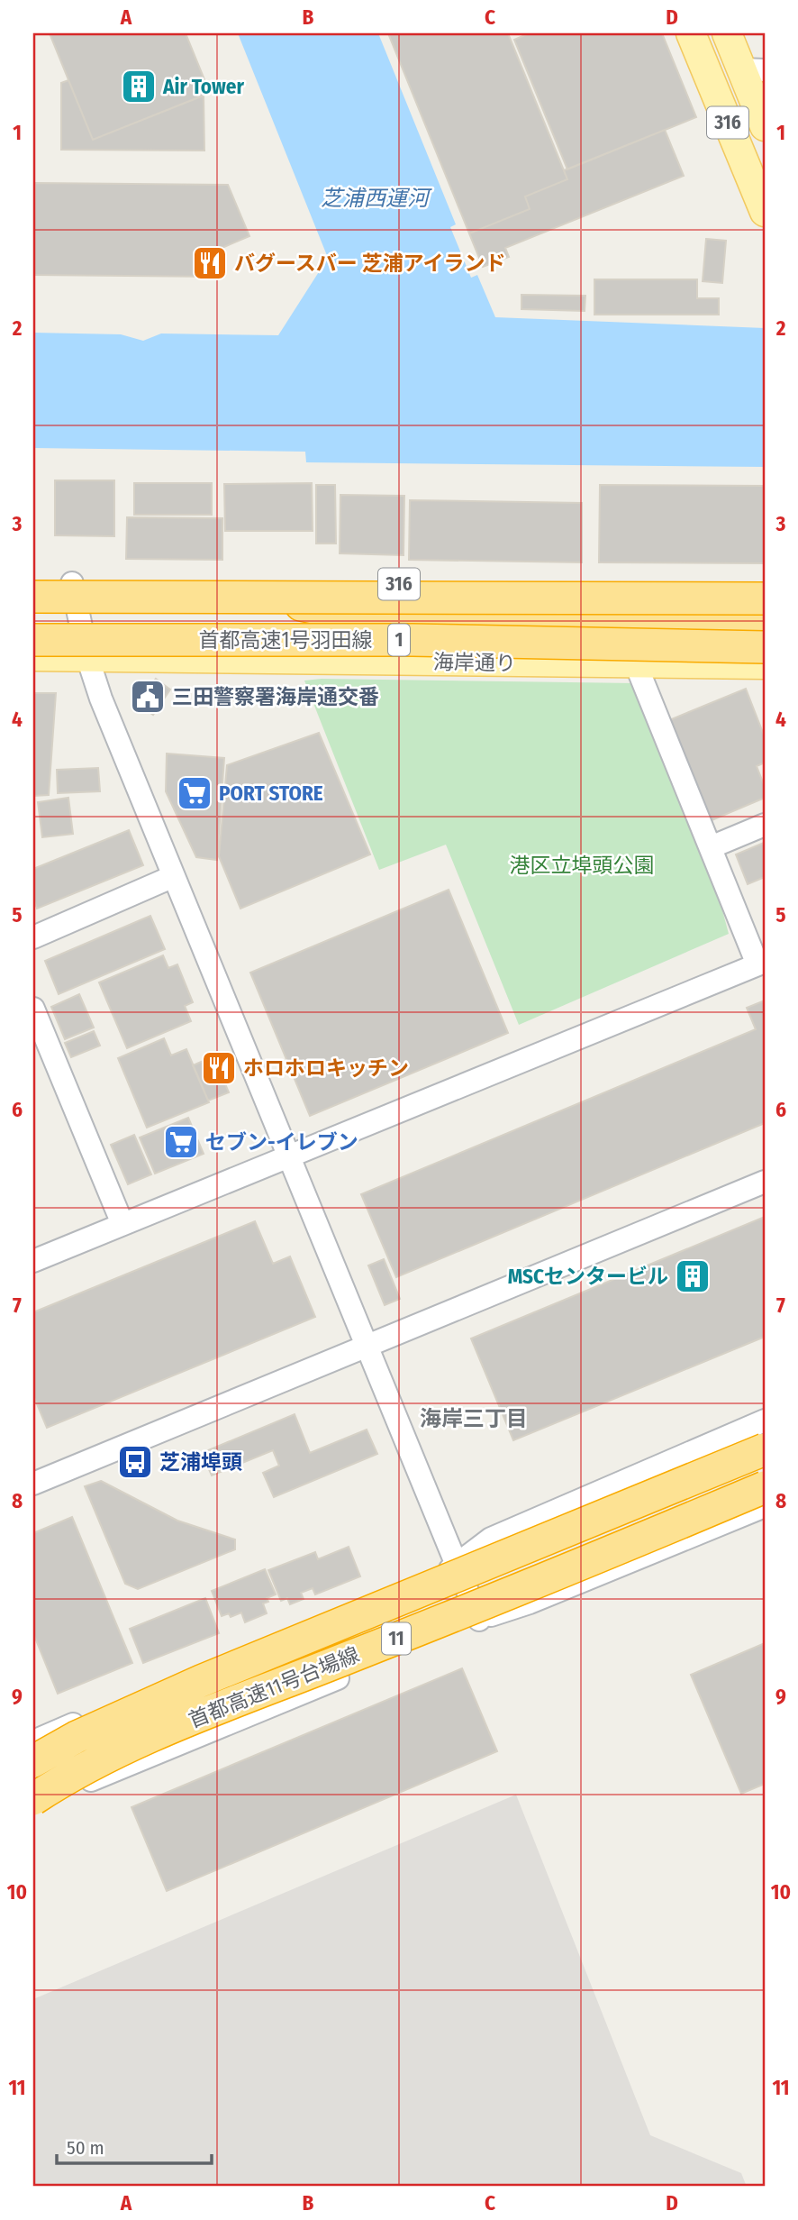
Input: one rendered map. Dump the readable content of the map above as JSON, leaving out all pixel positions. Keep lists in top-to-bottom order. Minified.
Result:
{"streets":{"highway":["首都高速1号羽田線","1","11","首都高速11号台場線"],"main road":["316","海岸通り"]},"districts":["海岸三丁目"],"water":["芝浦西運河"],"parks":["港区立埠頭公園"],"places":{"building":["Air Tower","MSCセンタービル"],"restaurant":["バグースバー 芝浦アイランド","ホロホロキッチン"],"public building":["三田警察署海岸通交番"],"supermarket":["PORT STORE","セブン-イレブン"],"bus stop":["芝浦埠頭"]},"scale_bar":"50 m","grid":{"columns":["A","B","C","D"],"rows":["1","2","3","4","5","6","7","8","9","10","11"]}}
